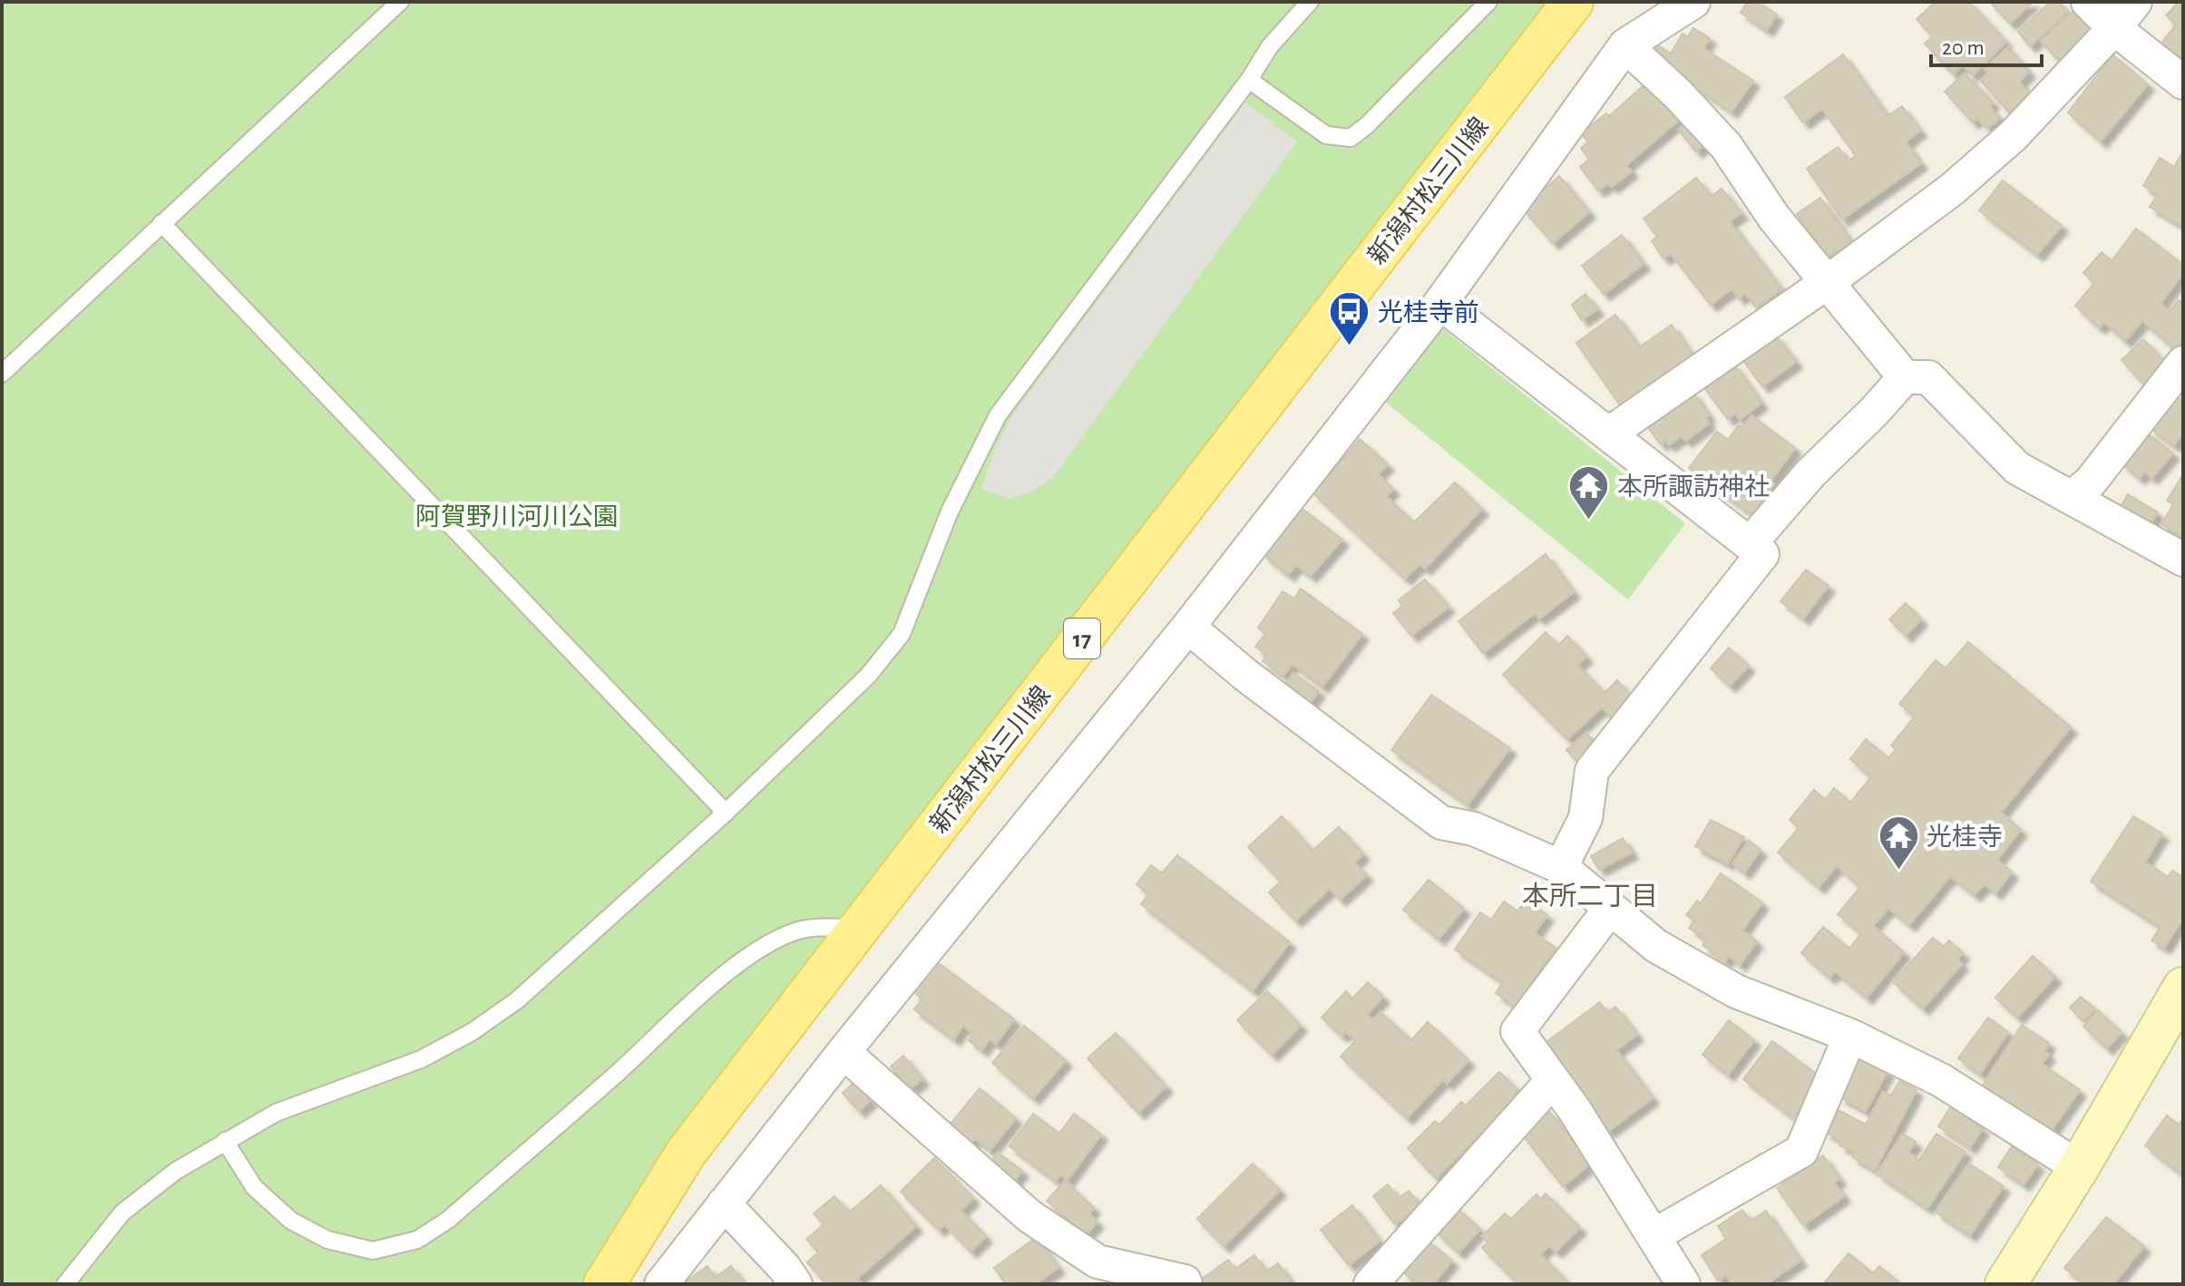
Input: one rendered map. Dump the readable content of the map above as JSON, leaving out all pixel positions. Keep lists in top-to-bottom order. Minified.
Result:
{"streets":{"main road":["新潟村松三川線","17"]},"districts":["本所二丁目"],"parks":["阿賀野川河川公園"],"places":{"bus stop":["光桂寺前"],"temple":["本所諏訪神社","光桂寺"]},"scale_bar":"20 m"}
